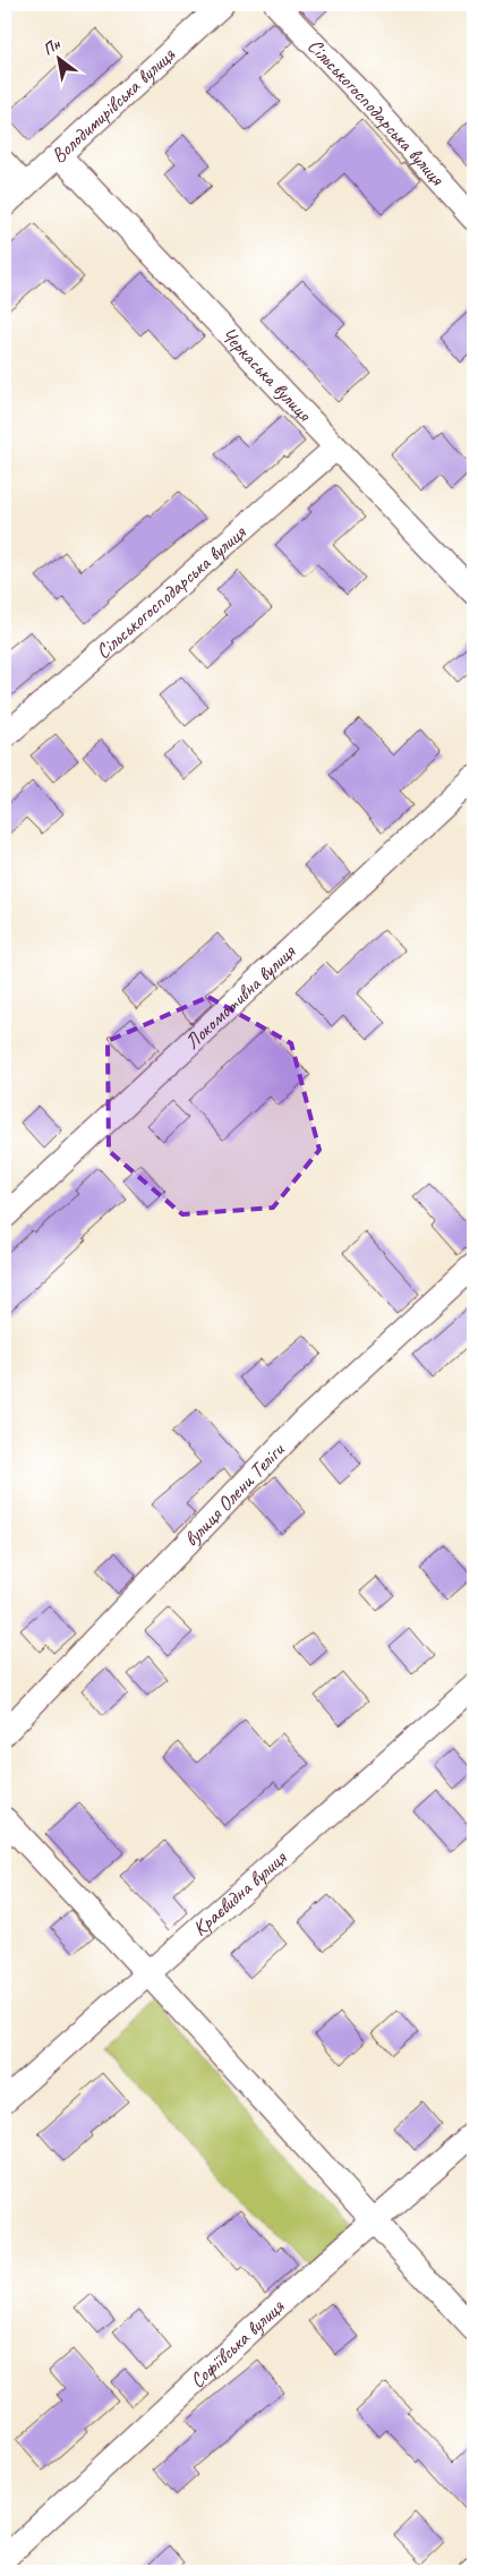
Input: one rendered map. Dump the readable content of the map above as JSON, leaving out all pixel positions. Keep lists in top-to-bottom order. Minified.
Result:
{"streets":{"street":["Володимирівська вулиця","Сільськогосподарська вулиця","Черкаська вулиця","Локомотивна вулиця","вулиця Олени Теліги","Краєвидна вулиця","Софіївська вулиця"]},"crossings":[["Володимирівська вулиця","Черкаська вулиця"],["Сільськогосподарська вулиця","Черкаська вулиця"]],"north":"top left"}
